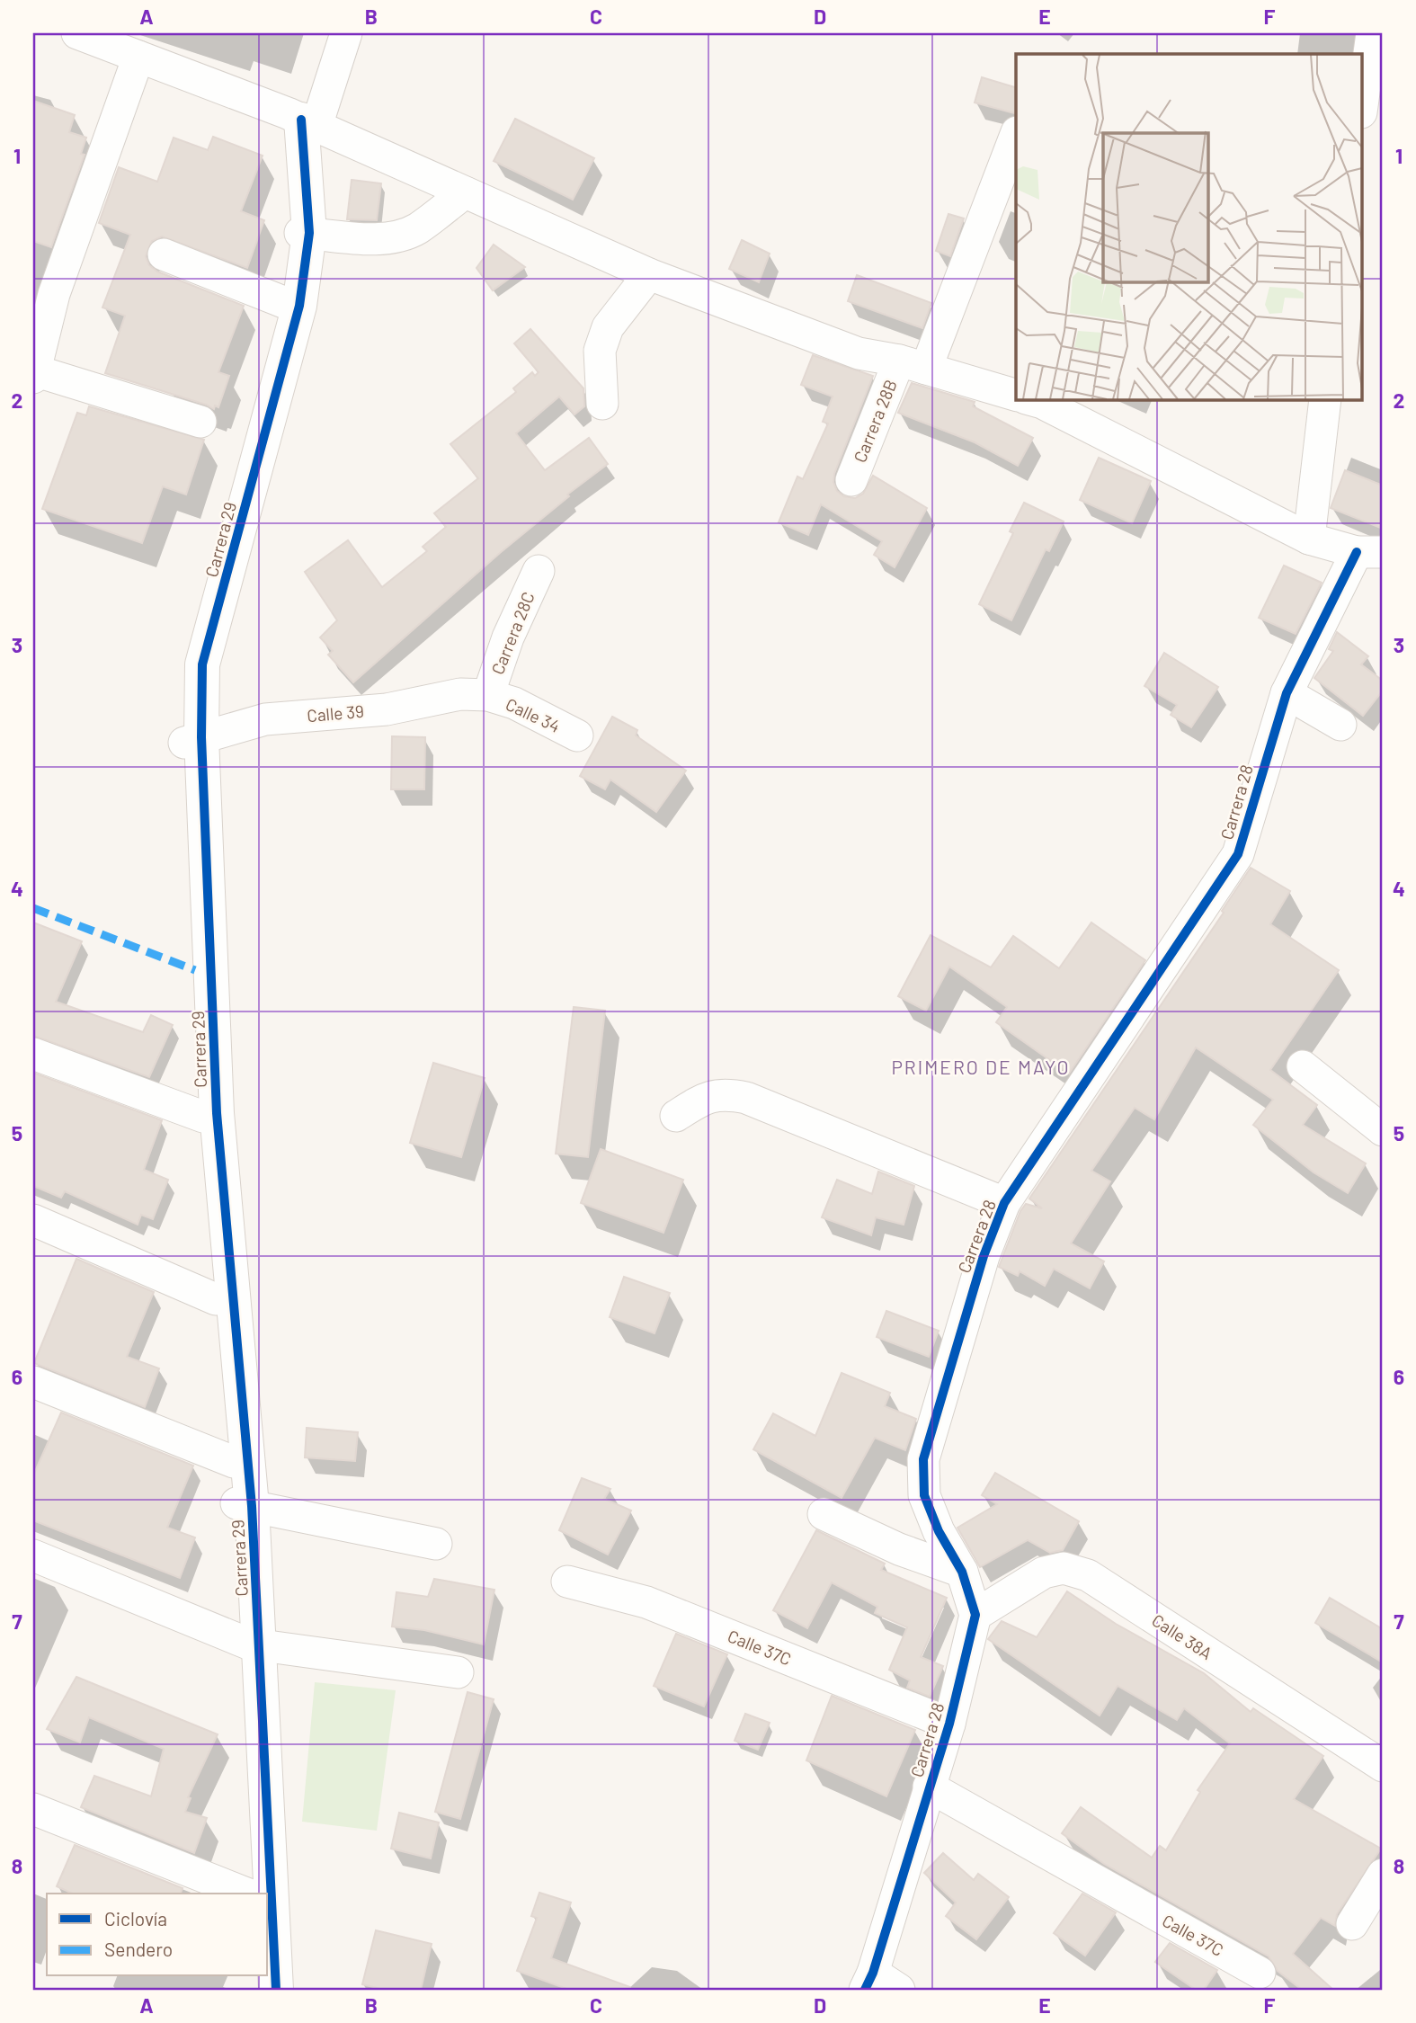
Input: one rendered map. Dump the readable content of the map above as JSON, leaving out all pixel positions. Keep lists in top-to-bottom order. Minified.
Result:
{"streets":{"street":["Carrera 28B","Carrera 29","Carrera 28C","Calle 39","Calle 34","Carrera 28","Calle 38A","Calle 37C"]},"crossings":[["Carrera 29","Calle 39"],["Carrera 28C","Calle 39"],["Carrera 28C","Calle 34"],["Calle 39","Calle 34"],["Carrera 28","Calle 38A"],["Carrera 28","Calle 37C"]],"districts":["PRIMERO DE MAYO"],"legend":["Ciclovía","Sendero"],"grid":{"columns":["A","B","C","D","E","F"],"rows":["1","2","3","4","5","6","7","8"]}}
